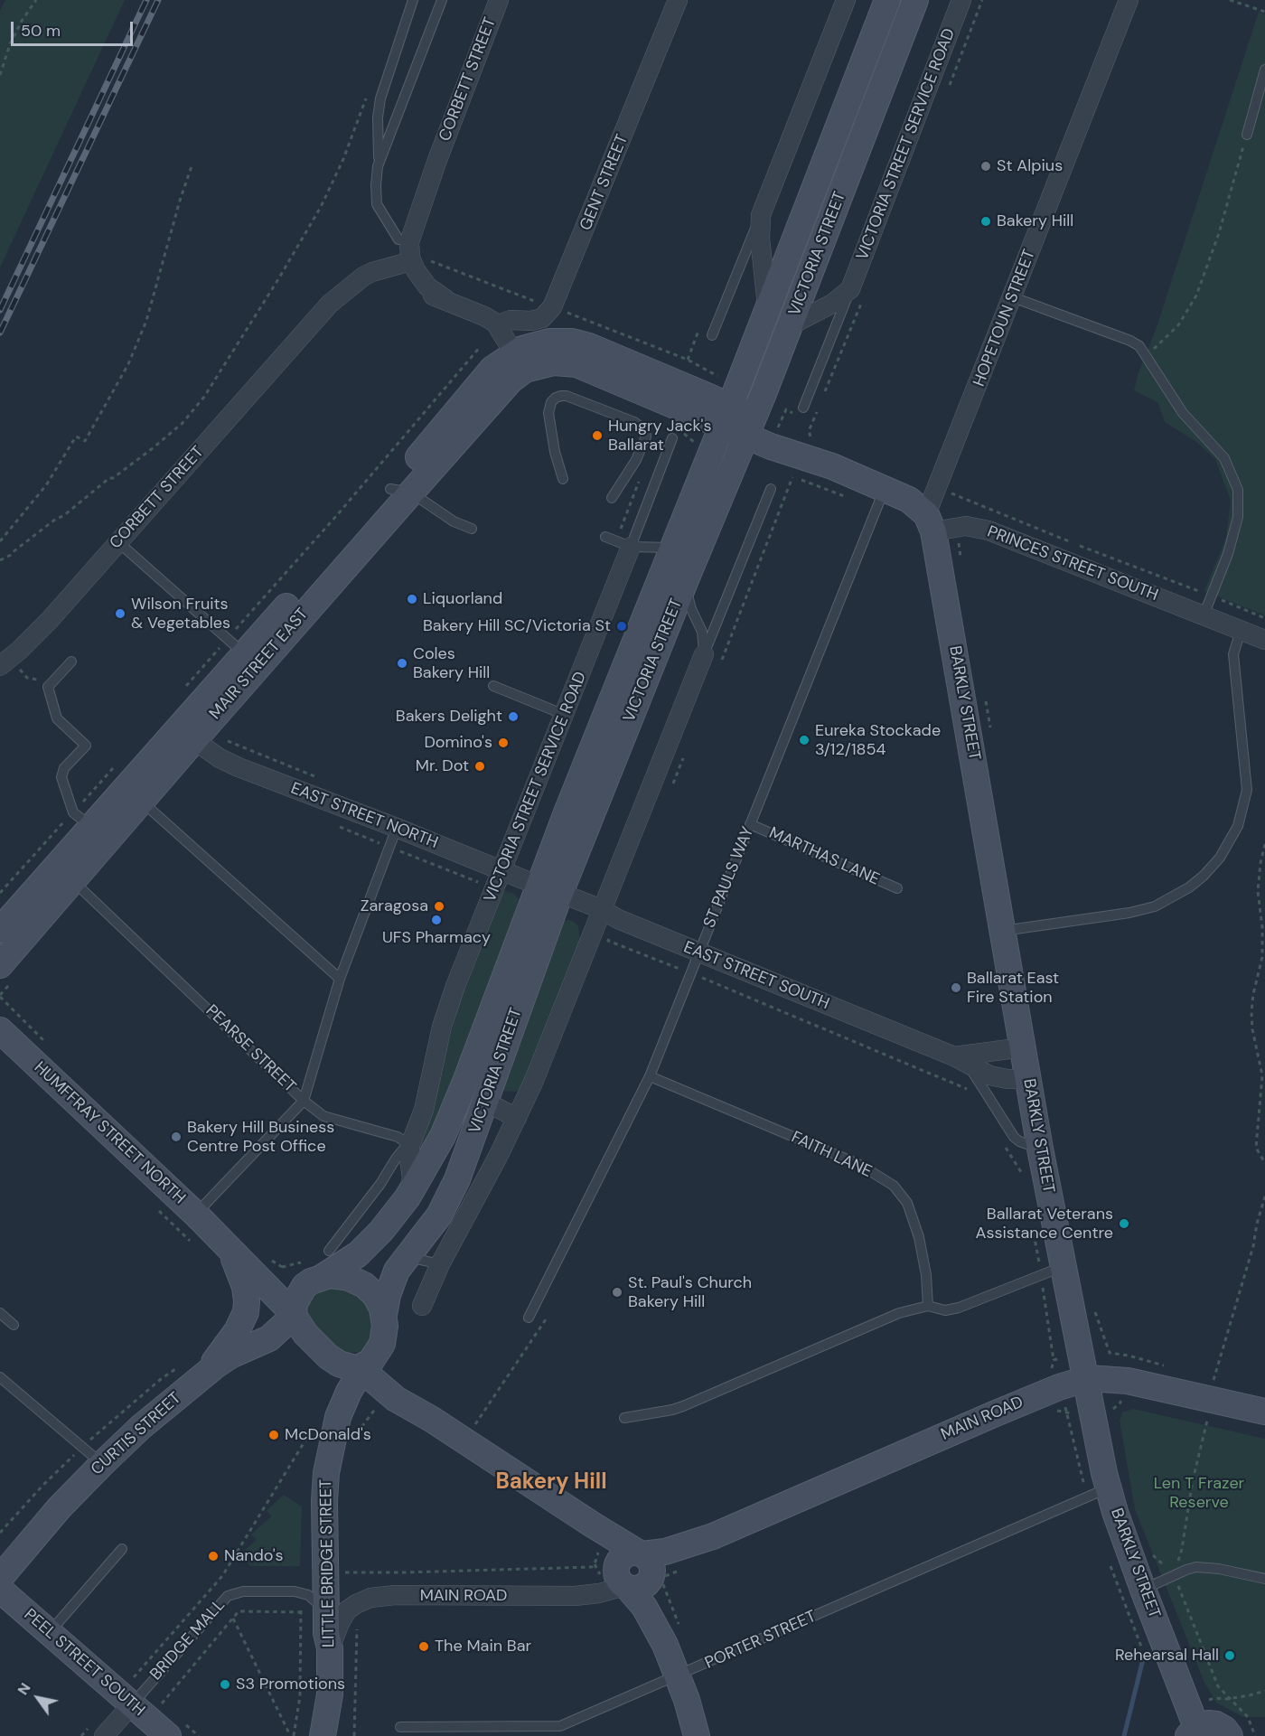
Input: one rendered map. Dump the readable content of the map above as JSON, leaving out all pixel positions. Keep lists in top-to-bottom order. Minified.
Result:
{"streets":{"street":["CORBETT STREET","VICTORIA STREET SERVICE ROAD","GENT STREET","VICTORIA STREET","HOPETOUN STREET","PRINCES STREET SOUTH","MAIR STREET EAST","BARKLY STREET","EAST STREET NORTH","EAST STREET SOUTH","HUMFFRAY STREET NORTH","MAIN ROAD","CURTIS STREET","LITTLE BRIDGE STREET","BRIDGE MALL","PEEL STREET SOUTH"],"lane":["MARTHAS LANE","ST PAULS WAY","PEARSE STREET","FAITH LANE","PORTER STREET"]},"crossings":[["VICTORIA STREET SERVICE ROAD","EAST STREET NORTH"],["VICTORIA STREET SERVICE ROAD","PEARSE STREET"],["VICTORIA STREET","EAST STREET NORTH"],["VICTORIA STREET","EAST STREET SOUTH"],["VICTORIA STREET","HUMFFRAY STREET NORTH"],["VICTORIA STREET","CURTIS STREET"],["VICTORIA STREET","LITTLE BRIDGE STREET"],["HOPETOUN STREET","PRINCES STREET SOUTH"],["HOPETOUN STREET","BARKLY STREET"],["PRINCES STREET SOUTH","BARKLY STREET"],["MAIR STREET EAST","EAST STREET NORTH"],["MAIR STREET EAST","PEARSE STREET"],["BARKLY STREET","EAST STREET SOUTH"],["BARKLY STREET","MAIN ROAD"],["BARKLY STREET","PORTER STREET"],["EAST STREET NORTH","EAST STREET SOUTH"],["MARTHAS LANE","ST PAULS WAY"],["ST PAULS WAY","EAST STREET SOUTH"],["ST PAULS WAY","FAITH LANE"],["HUMFFRAY STREET NORTH","CURTIS STREET"],["HUMFFRAY STREET NORTH","LITTLE BRIDGE STREET"],["MAIN ROAD","LITTLE BRIDGE STREET"],["CURTIS STREET","LITTLE BRIDGE STREET"],["LITTLE BRIDGE STREET","BRIDGE MALL"],["BRIDGE MALL","PEEL STREET SOUTH"]],"districts":["Bakery Hill"],"parks":["Len T Frazer Reserve"],"places":["St Alpius","Bakery Hill","Hungry Jack's Ballarat","Liquorland","Wilson Fruits & Vegetables","Bakery Hill SC/Victoria St","Coles Bakery Hill","Bakers Delight","Eureka Stockade 3/12/1854","Domino's","Mr. Dot","Zaragosa","UFS Pharmacy","Ballarat East Fire Station","Bakery Hill Business Centre Post Office","Ballarat Veterans Assistance Centre","St. Paul's Church Bakery Hill","McDonald's","Nando's","The Main Bar","Rehearsal Hall","S3 Promotions"],"scale_bar":"50 m","north":"top left"}
